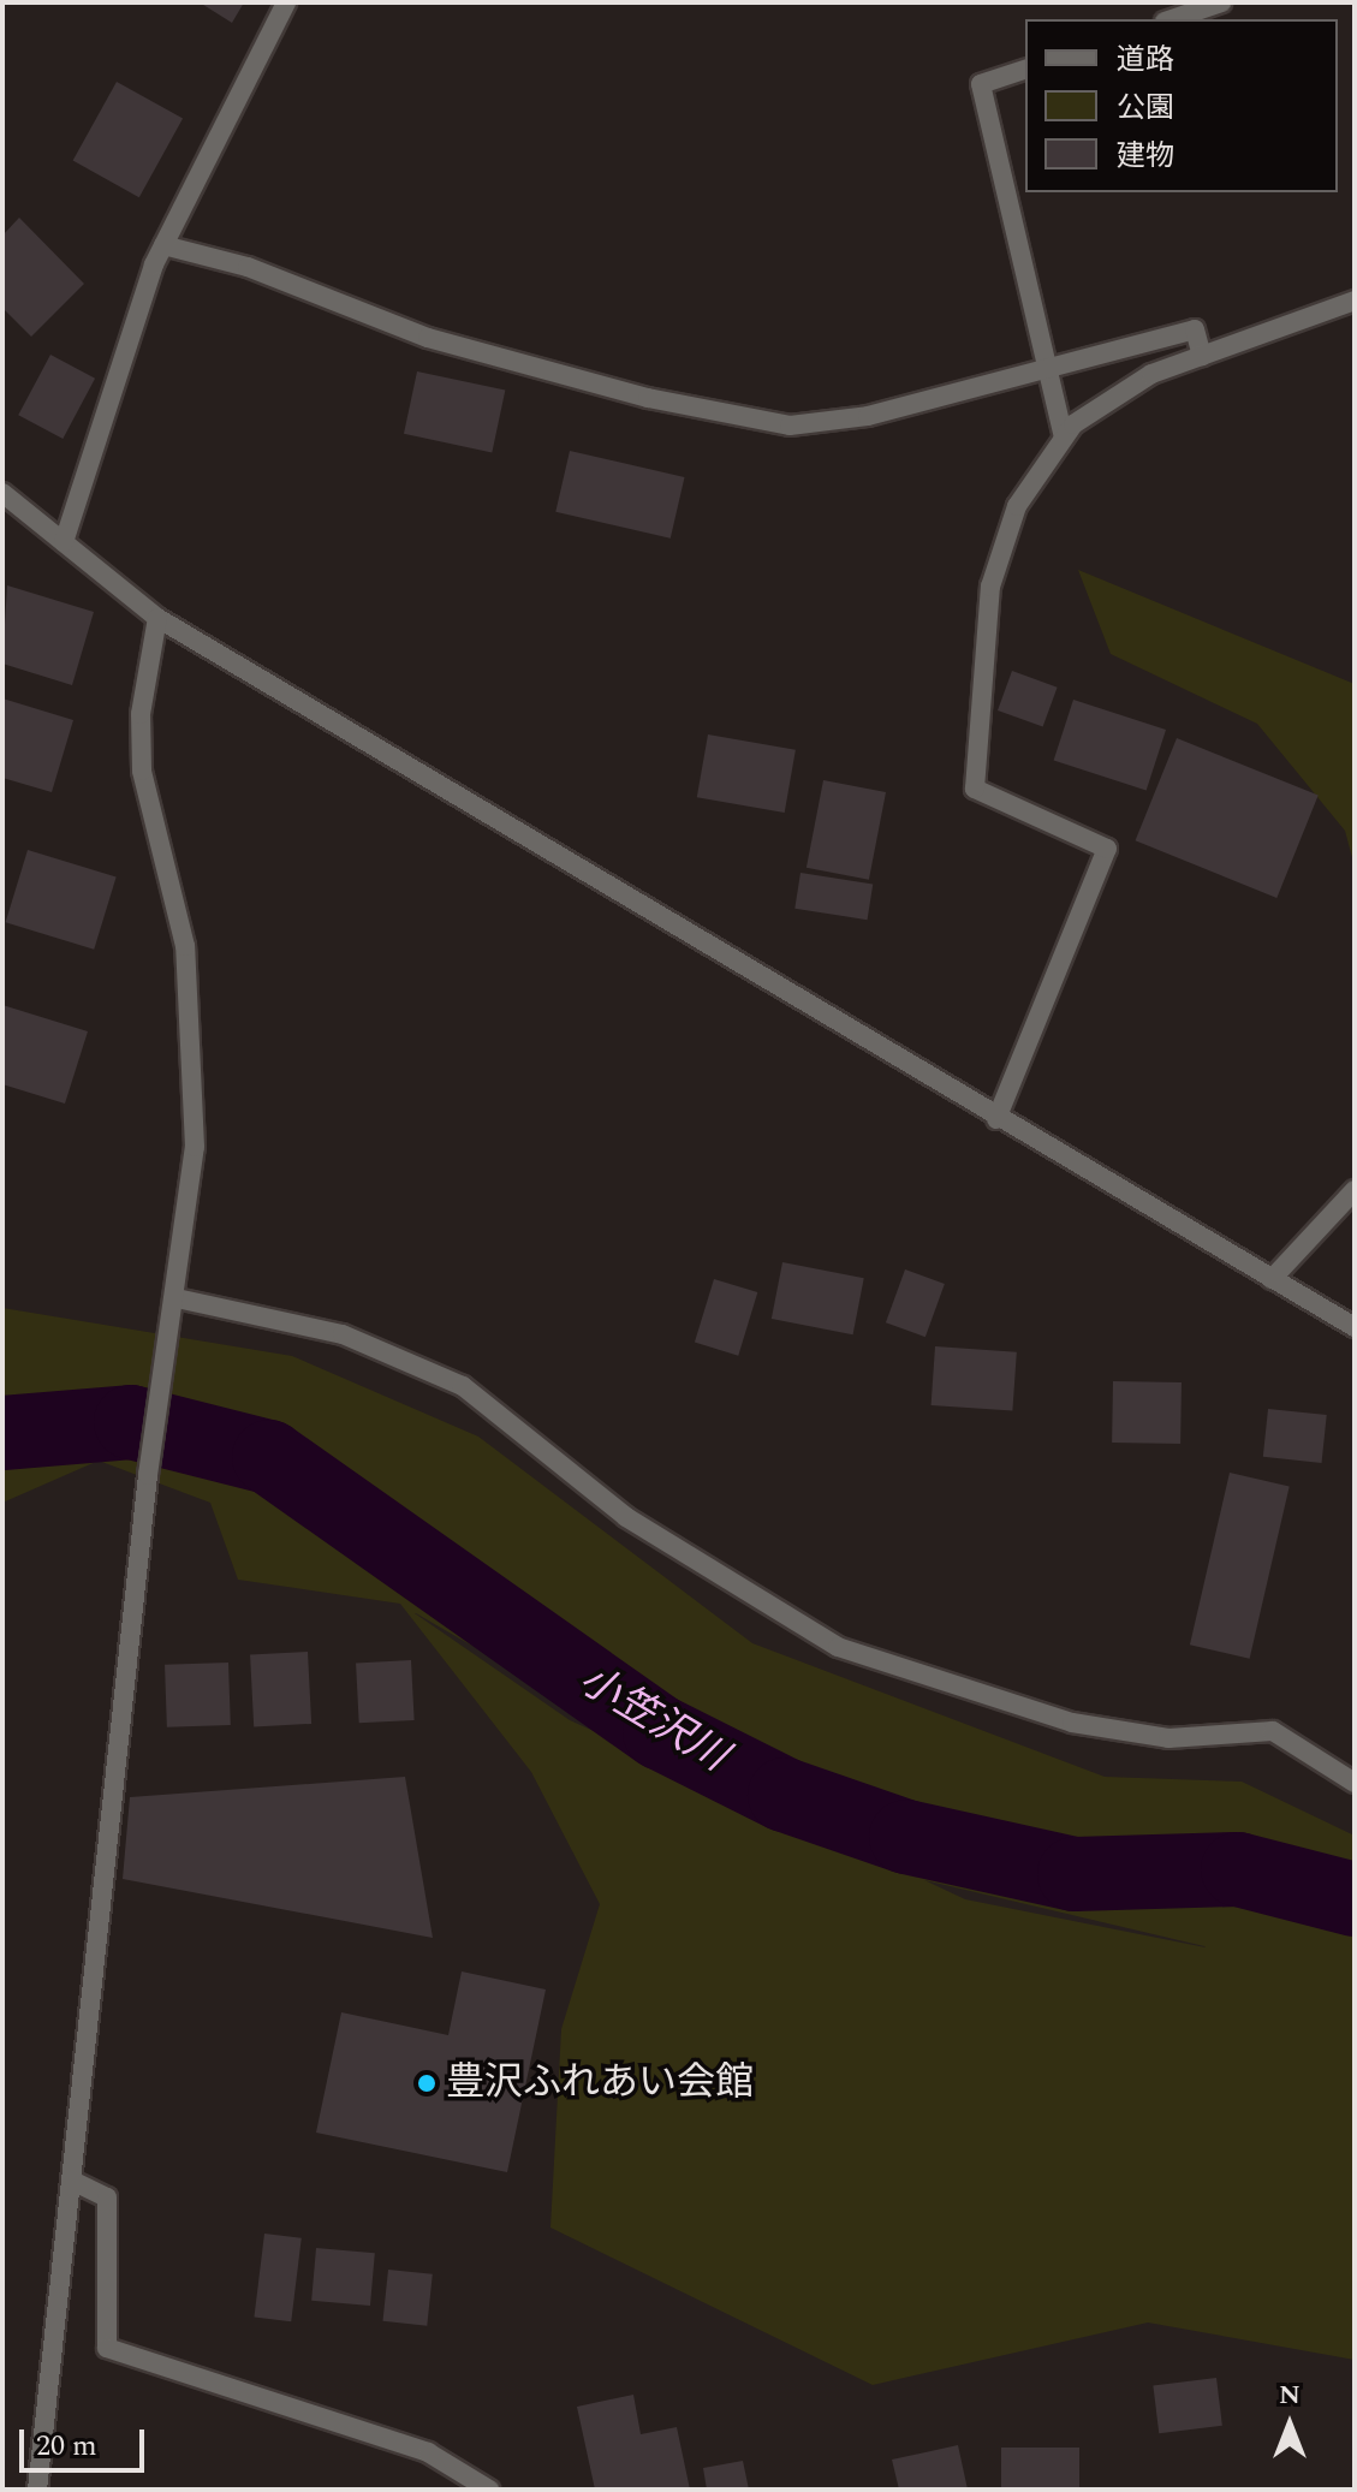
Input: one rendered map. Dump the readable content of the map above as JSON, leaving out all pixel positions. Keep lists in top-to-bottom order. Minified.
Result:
{"water":["小笠沢川"],"places":["豊沢ふれあい会館"],"legend":["道路","公園","建物"],"scale_bar":"20 m","north":"top"}
